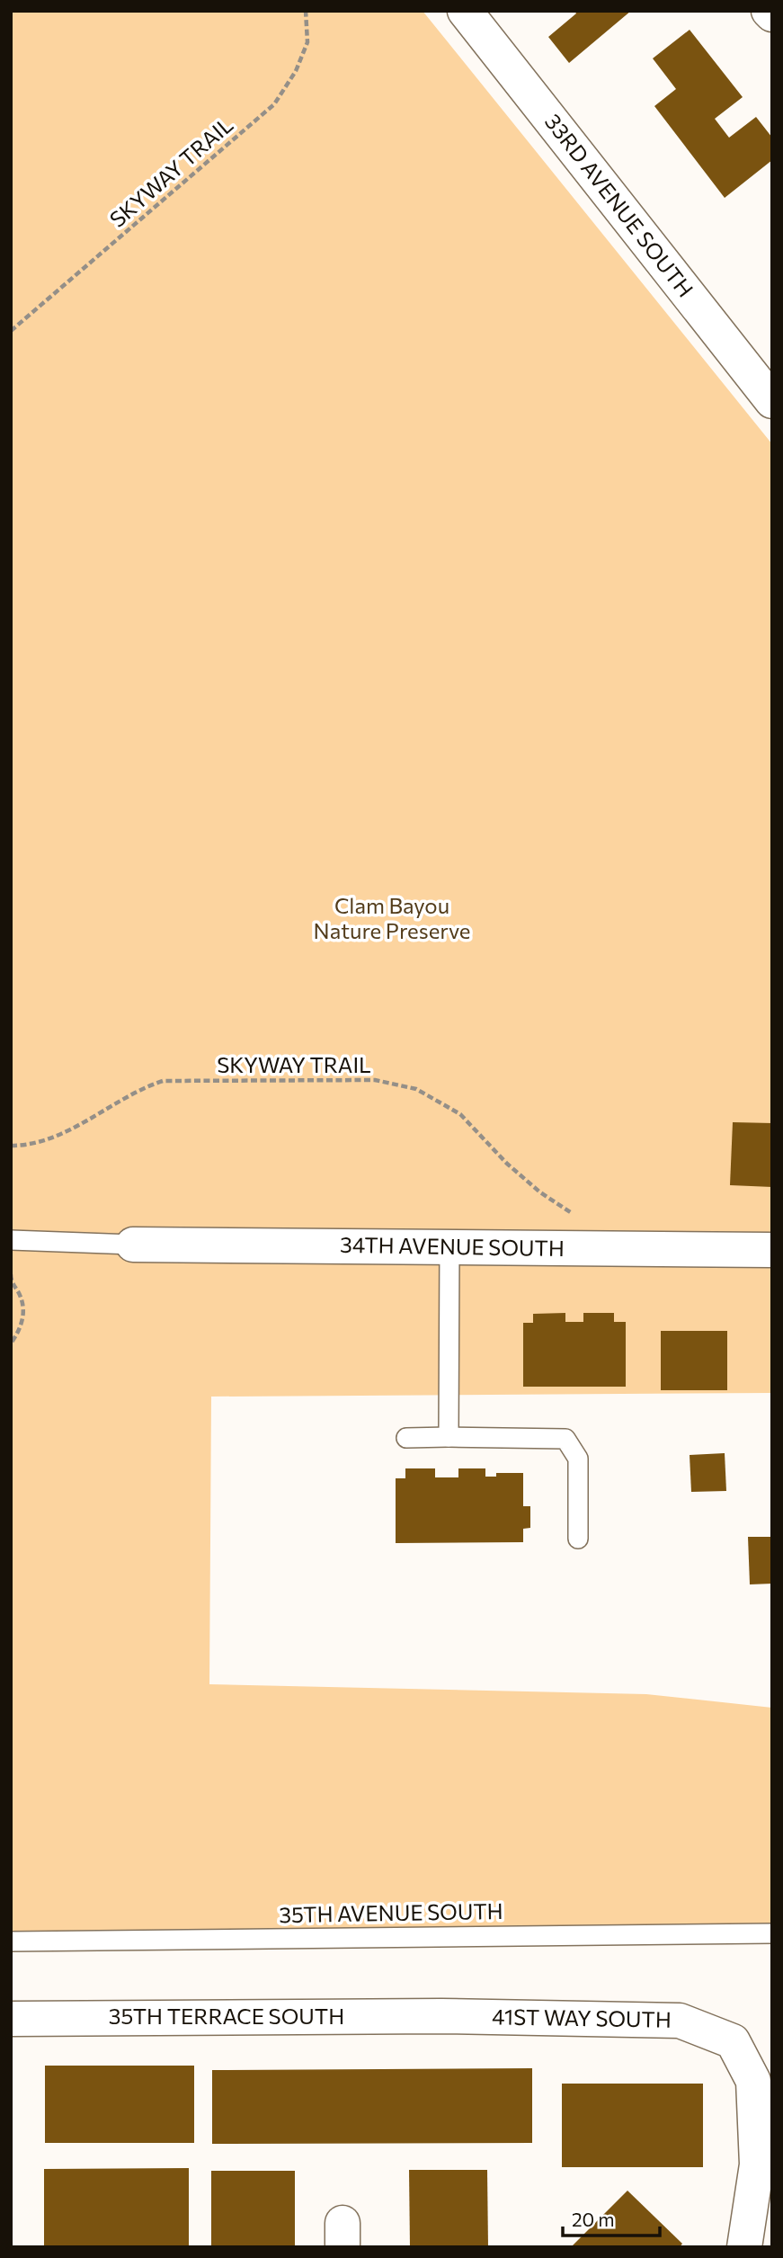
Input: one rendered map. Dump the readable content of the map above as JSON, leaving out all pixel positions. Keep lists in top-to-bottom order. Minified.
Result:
{"streets":{"street":["33RD AVENUE SOUTH","34TH AVENUE SOUTH","35TH TERRACE SOUTH","41ST WAY SOUTH"],"lane":["35TH AVENUE SOUTH"],"path":["SKYWAY TRAIL"]},"crossings":[["35TH TERRACE SOUTH","41ST WAY SOUTH"]],"parks":["Clam Bayou Nature Preserve"],"scale_bar":"20 m"}
